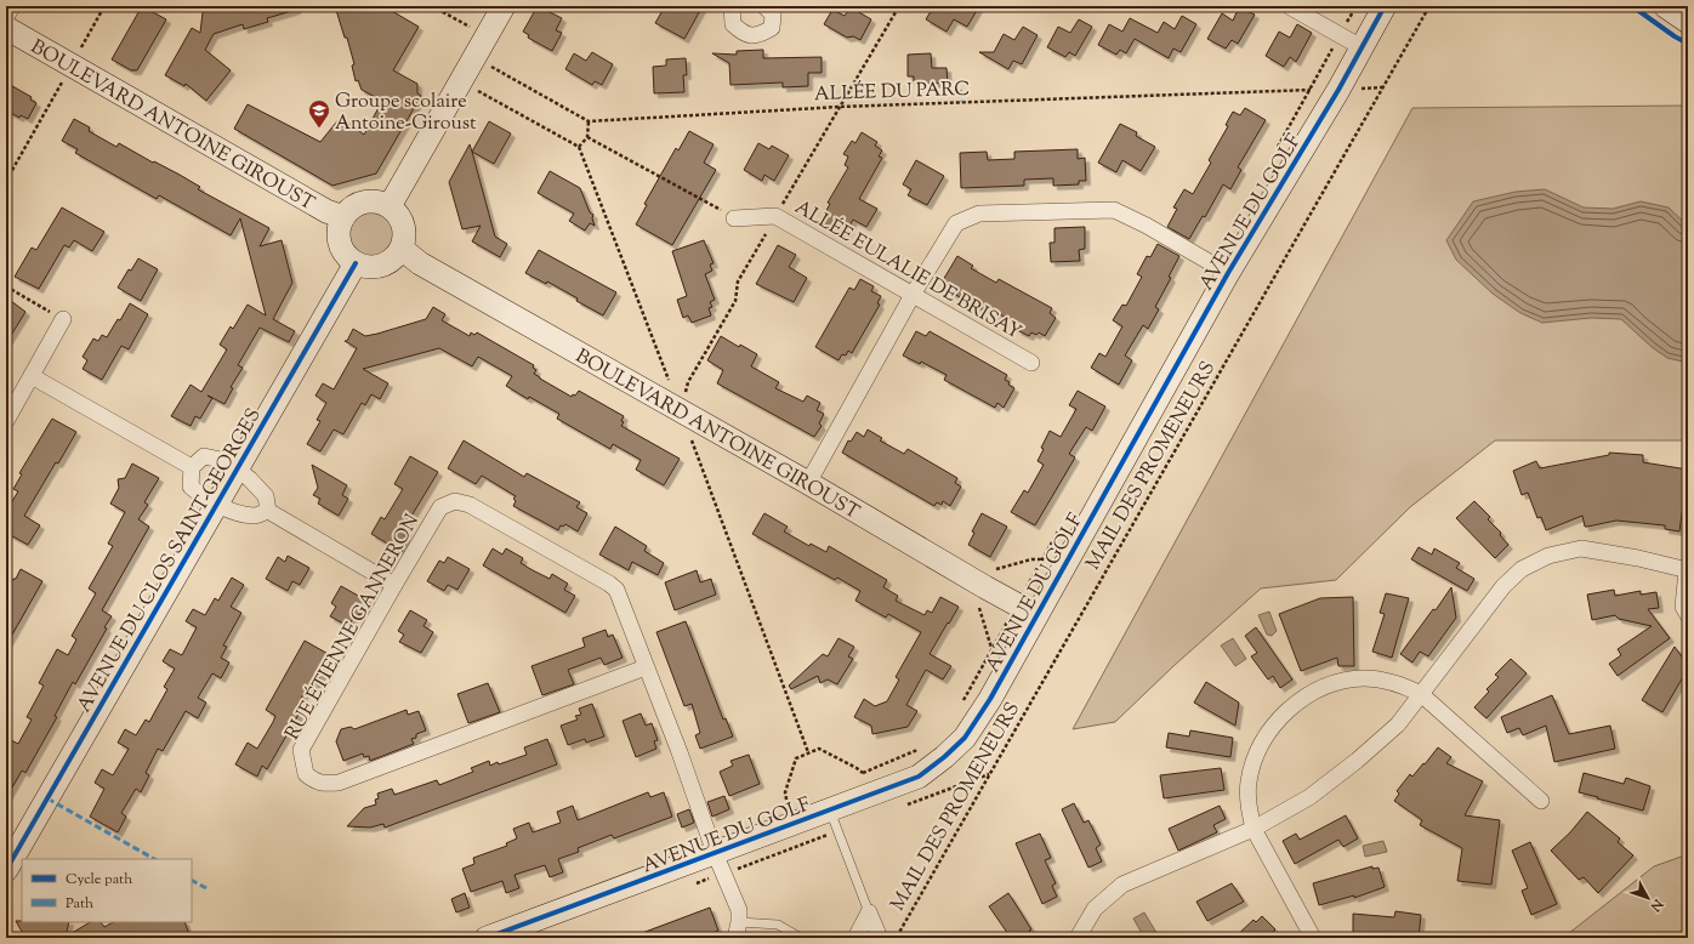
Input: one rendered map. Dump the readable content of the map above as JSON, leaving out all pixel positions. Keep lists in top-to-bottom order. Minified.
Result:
{"streets":{"street":["BOULEVARD ANTOINE GIROUST","AVENUE DU GOLF","ALLÉE EULALIE DE BRISAY","AVENUE DU CLOS SAINT-GEORGES","RUE ÉTIENNE GANNERON"],"path":["ALLÉE DU PARC","MAIL DES PROMENEURS"]},"crossings":[["BOULEVARD ANTOINE GIROUST","AVENUE DU GOLF"],["BOULEVARD ANTOINE GIROUST","AVENUE DU CLOS SAINT-GEORGES"],["AVENUE DU GOLF","RUE ÉTIENNE GANNERON"]],"places":{"school or university":["Groupe scolaire Antoine-Giroust"]},"legend":["Cycle path","Path"],"north":"bottom right"}
